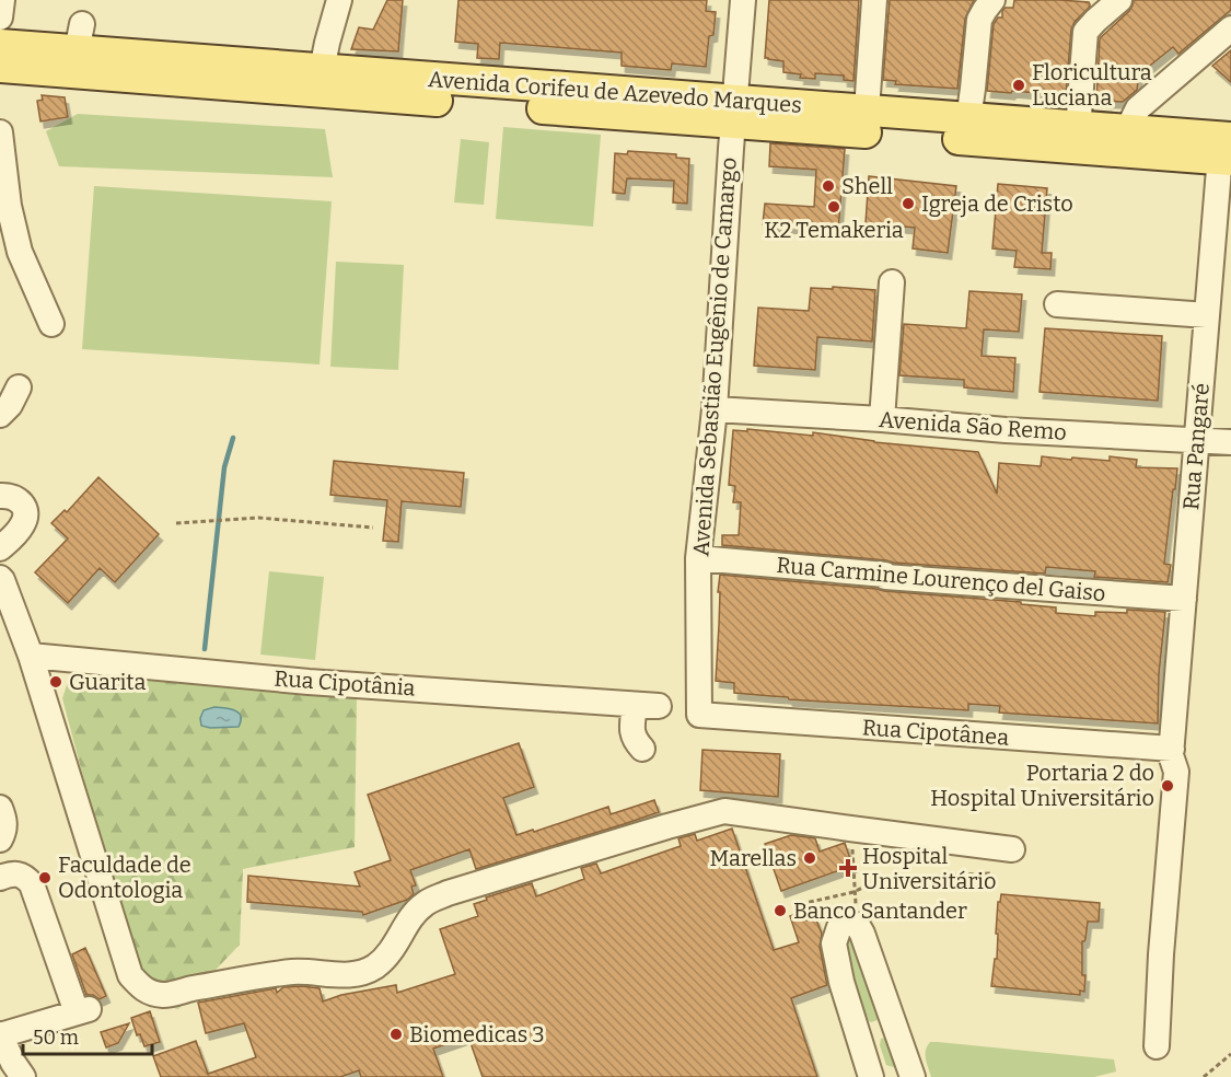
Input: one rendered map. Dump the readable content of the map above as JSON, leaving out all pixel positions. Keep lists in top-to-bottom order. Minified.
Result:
{"streets":{"main road":["Avenida Corifeu de Azevedo Marques"],"street":["Avenida Sebastião Eugênio de Camargo","Avenida São Remo","Rua Pangaré","Rua Carmine Lourenço del Gaiso","Rua Cipotânia","Rua Cipotânea"]},"crossings":[["Avenida Corifeu de Azevedo Marques","Avenida Sebastião Eugênio de Camargo"],["Avenida Corifeu de Azevedo Marques","Rua Pangaré"],["Avenida Sebastião Eugênio de Camargo","Avenida São Remo"],["Avenida Sebastião Eugênio de Camargo","Rua Carmine Lourenço del Gaiso"],["Avenida Sebastião Eugênio de Camargo","Rua Cipotânea"],["Avenida São Remo","Rua Pangaré"],["Rua Pangaré","Rua Carmine Lourenço del Gaiso"],["Rua Pangaré","Rua Cipotânea"]],"places":{"other":["Floricultura Luciana","Shell","Igreja de Cristo","K2 Temakeria","Guarita","Portaria 2 do Hospital Universitário","Marellas","Faculdade de Odontologia","Banco Santander","Biomedicas 3"],"health":["Hospital Universitário"]},"scale_bar":"50 m"}
